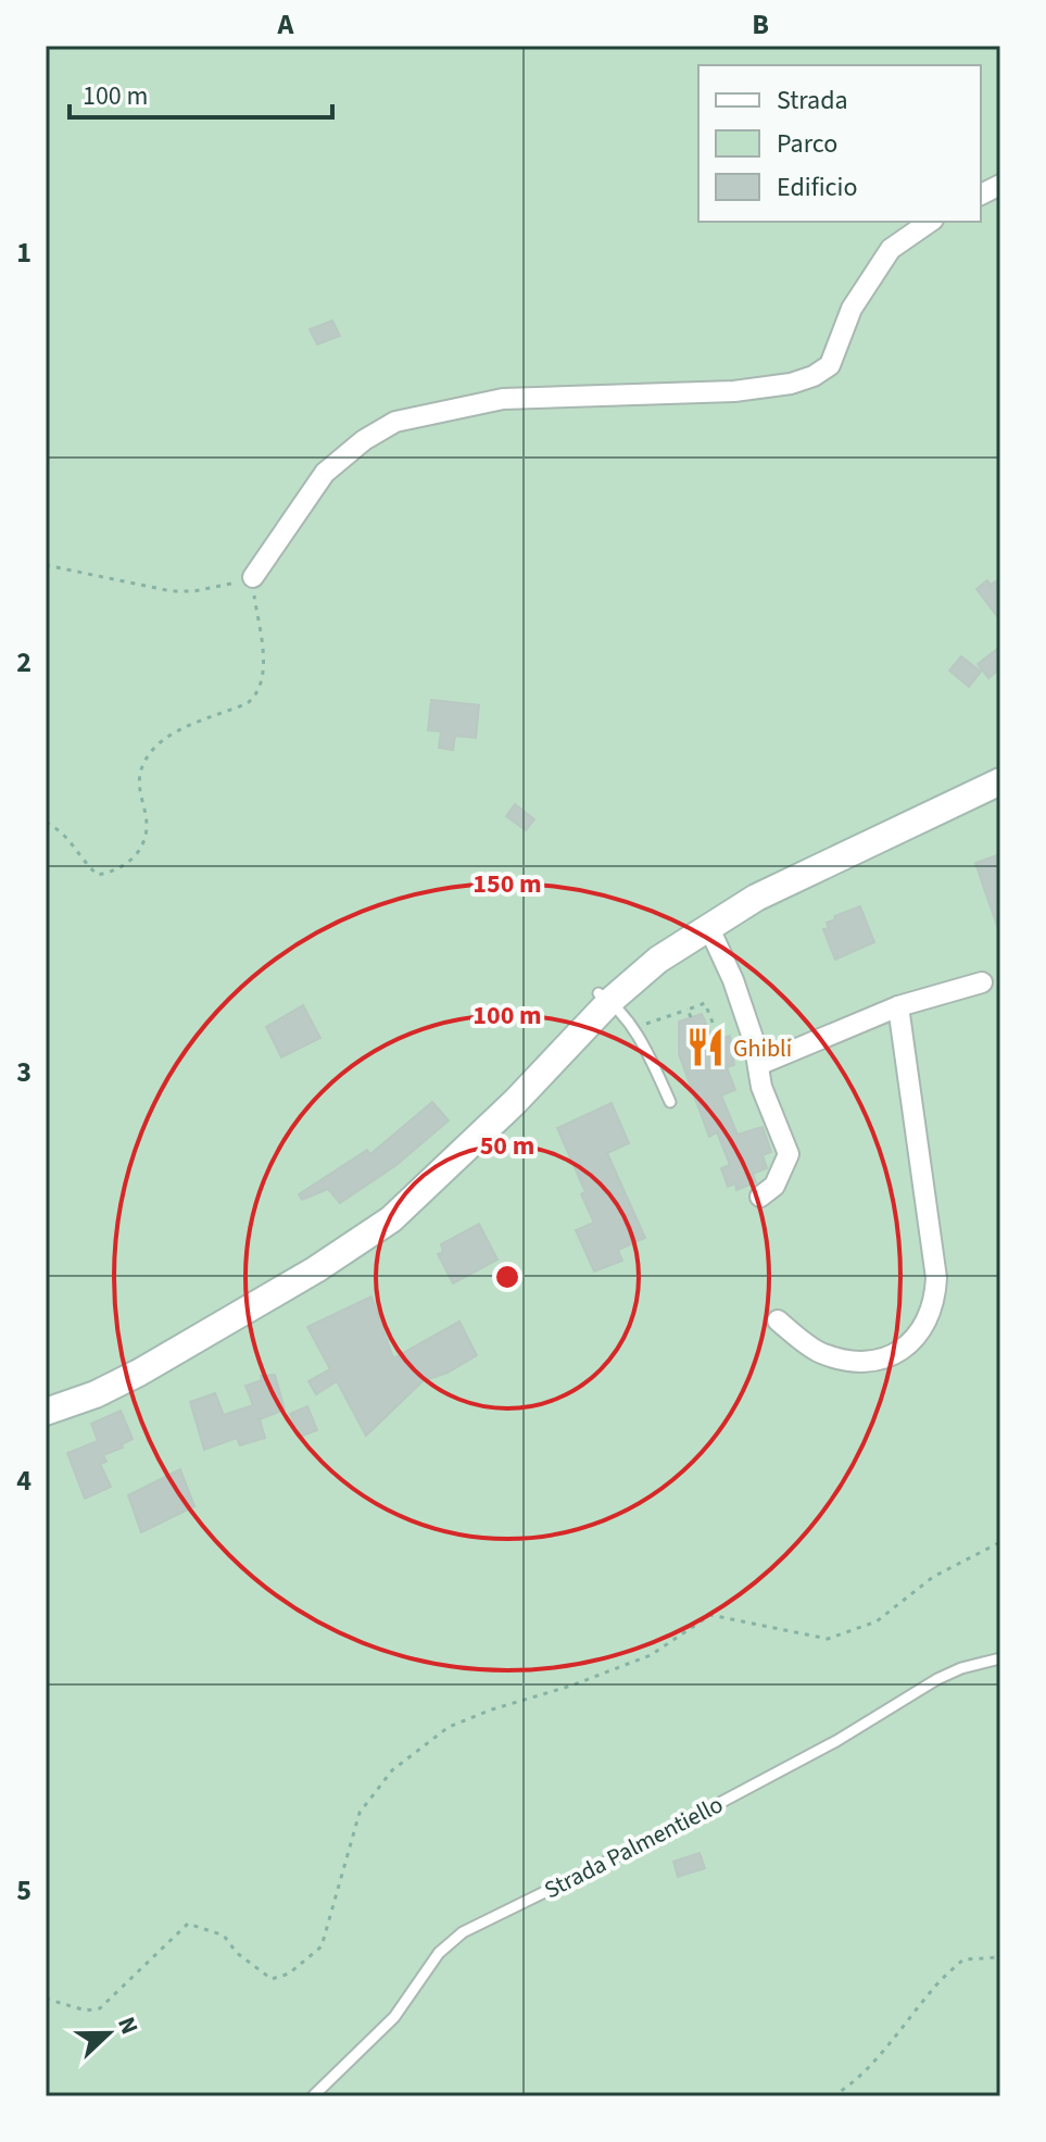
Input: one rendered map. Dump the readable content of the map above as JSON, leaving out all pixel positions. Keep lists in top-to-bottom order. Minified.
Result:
{"streets":{"lane":["Strada Palmentiello"]},"places":{"restaurant":["Ghibli"]},"legend":["Strada","Parco","Edificio"],"scale_bar":"100 m","north":"right","grid":{"columns":["A","B"],"rows":["1","2","3","4","5"]},"rings":["150 m","100 m","50 m"]}
